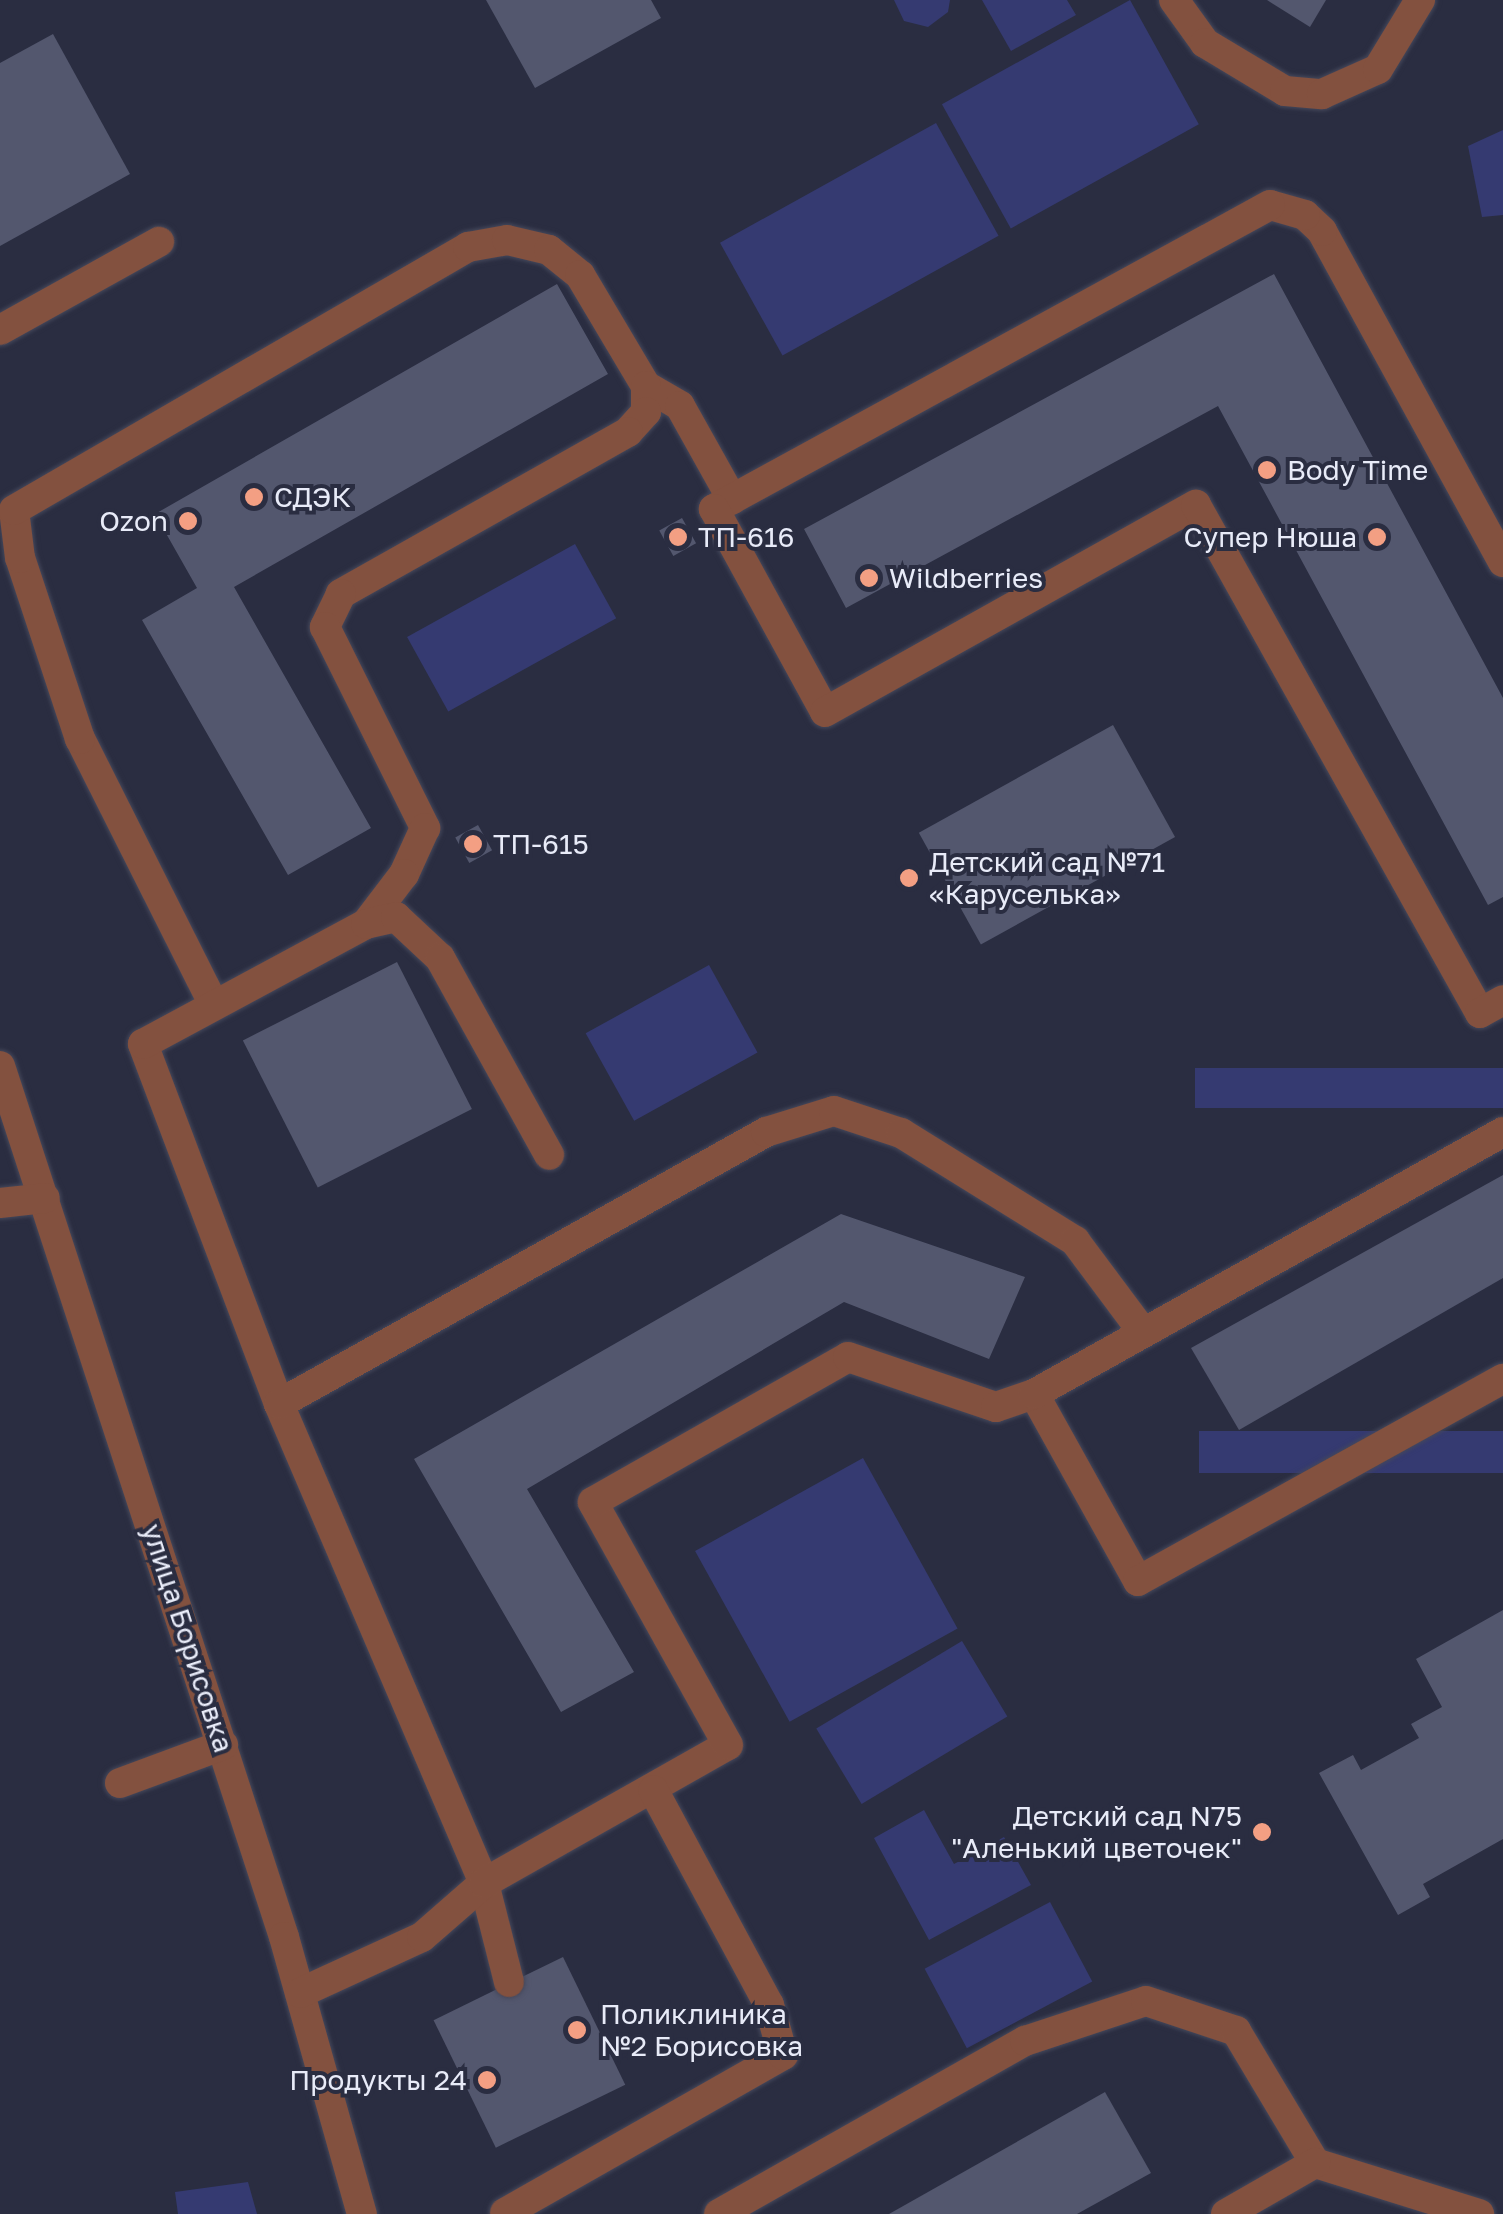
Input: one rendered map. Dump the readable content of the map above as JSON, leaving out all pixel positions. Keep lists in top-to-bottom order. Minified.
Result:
{"streets":{"street":["улица Борисовка"]},"places":["Body Time","СДЭК","Ozon","ТП-616","Супер Нюша","Wildberries","ТП-615","Детский сад №71 «Каруселька»","Детский сад N75 \"Аленький цветочек\"","Поликлиника №2 Борисовка","Продукты 24"]}
